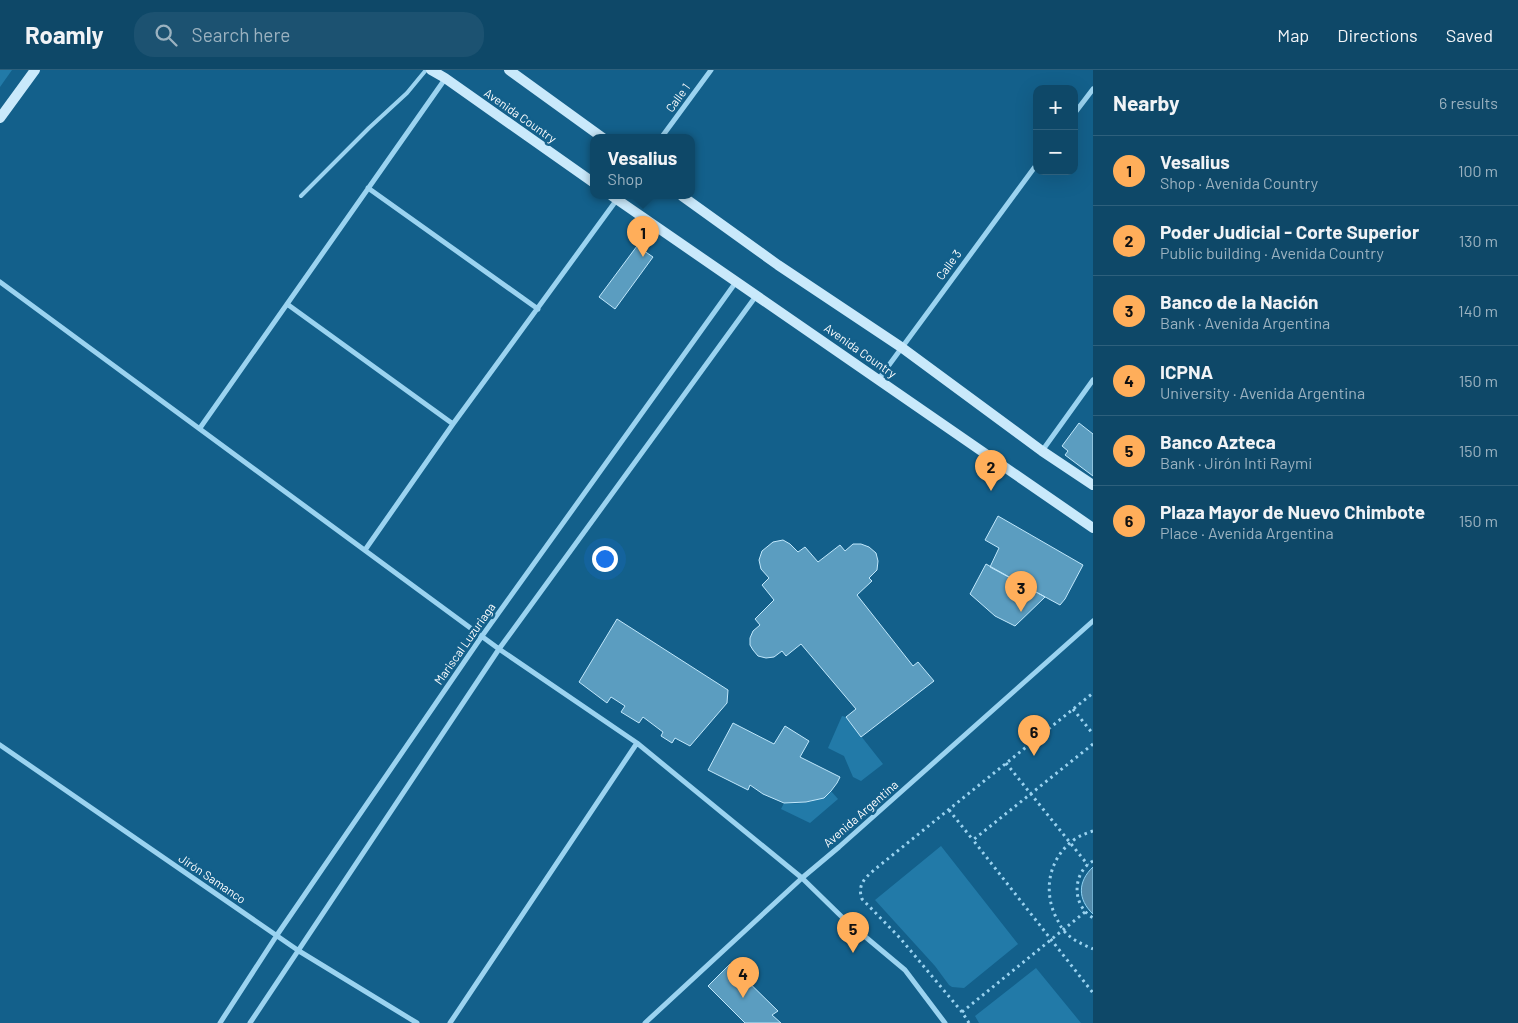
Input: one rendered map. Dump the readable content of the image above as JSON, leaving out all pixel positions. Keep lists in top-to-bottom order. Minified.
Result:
{"streets":{"main road":["Avenida Country"],"street":["Calle 1","Calle 3","Mariscal Luzuriaga","Avenida Argentina","Jirón Samanco"]},"crossings":[["Avenida Country","Calle 3"],["Avenida Country","Mariscal Luzuriaga"],["Mariscal Luzuriaga","Jirón Samanco"]],"page":{"header":"Roamly","search":"Search here","nav":["Map","Directions","Saved"],"heading":["Nearby","6 results"],"map_buttons":["+","−"],"popup":["Vesalius","Shop"],"list":[{"mark":"1","name":"Vesalius","note":"Shop · Avenida Country","value":"100 m"},{"mark":"2","name":"Poder Judicial - Corte Superior","note":"Public building · Avenida Country","value":"130 m"},{"mark":"3","name":"Banco de la Nación","note":"Bank · Avenida Argentina","value":"140 m"},{"mark":"4","name":"ICPNA","note":"University · Avenida Argentina","value":"150 m"},{"mark":"5","name":"Banco Azteca","note":"Bank · Jirón Inti Raymi","value":"150 m"},{"mark":"6","name":"Plaza Mayor de Nuevo Chimbote","note":"Place · Avenida Argentina","value":"150 m"}],"pins":["1","2","3","6","5","4"]}}
